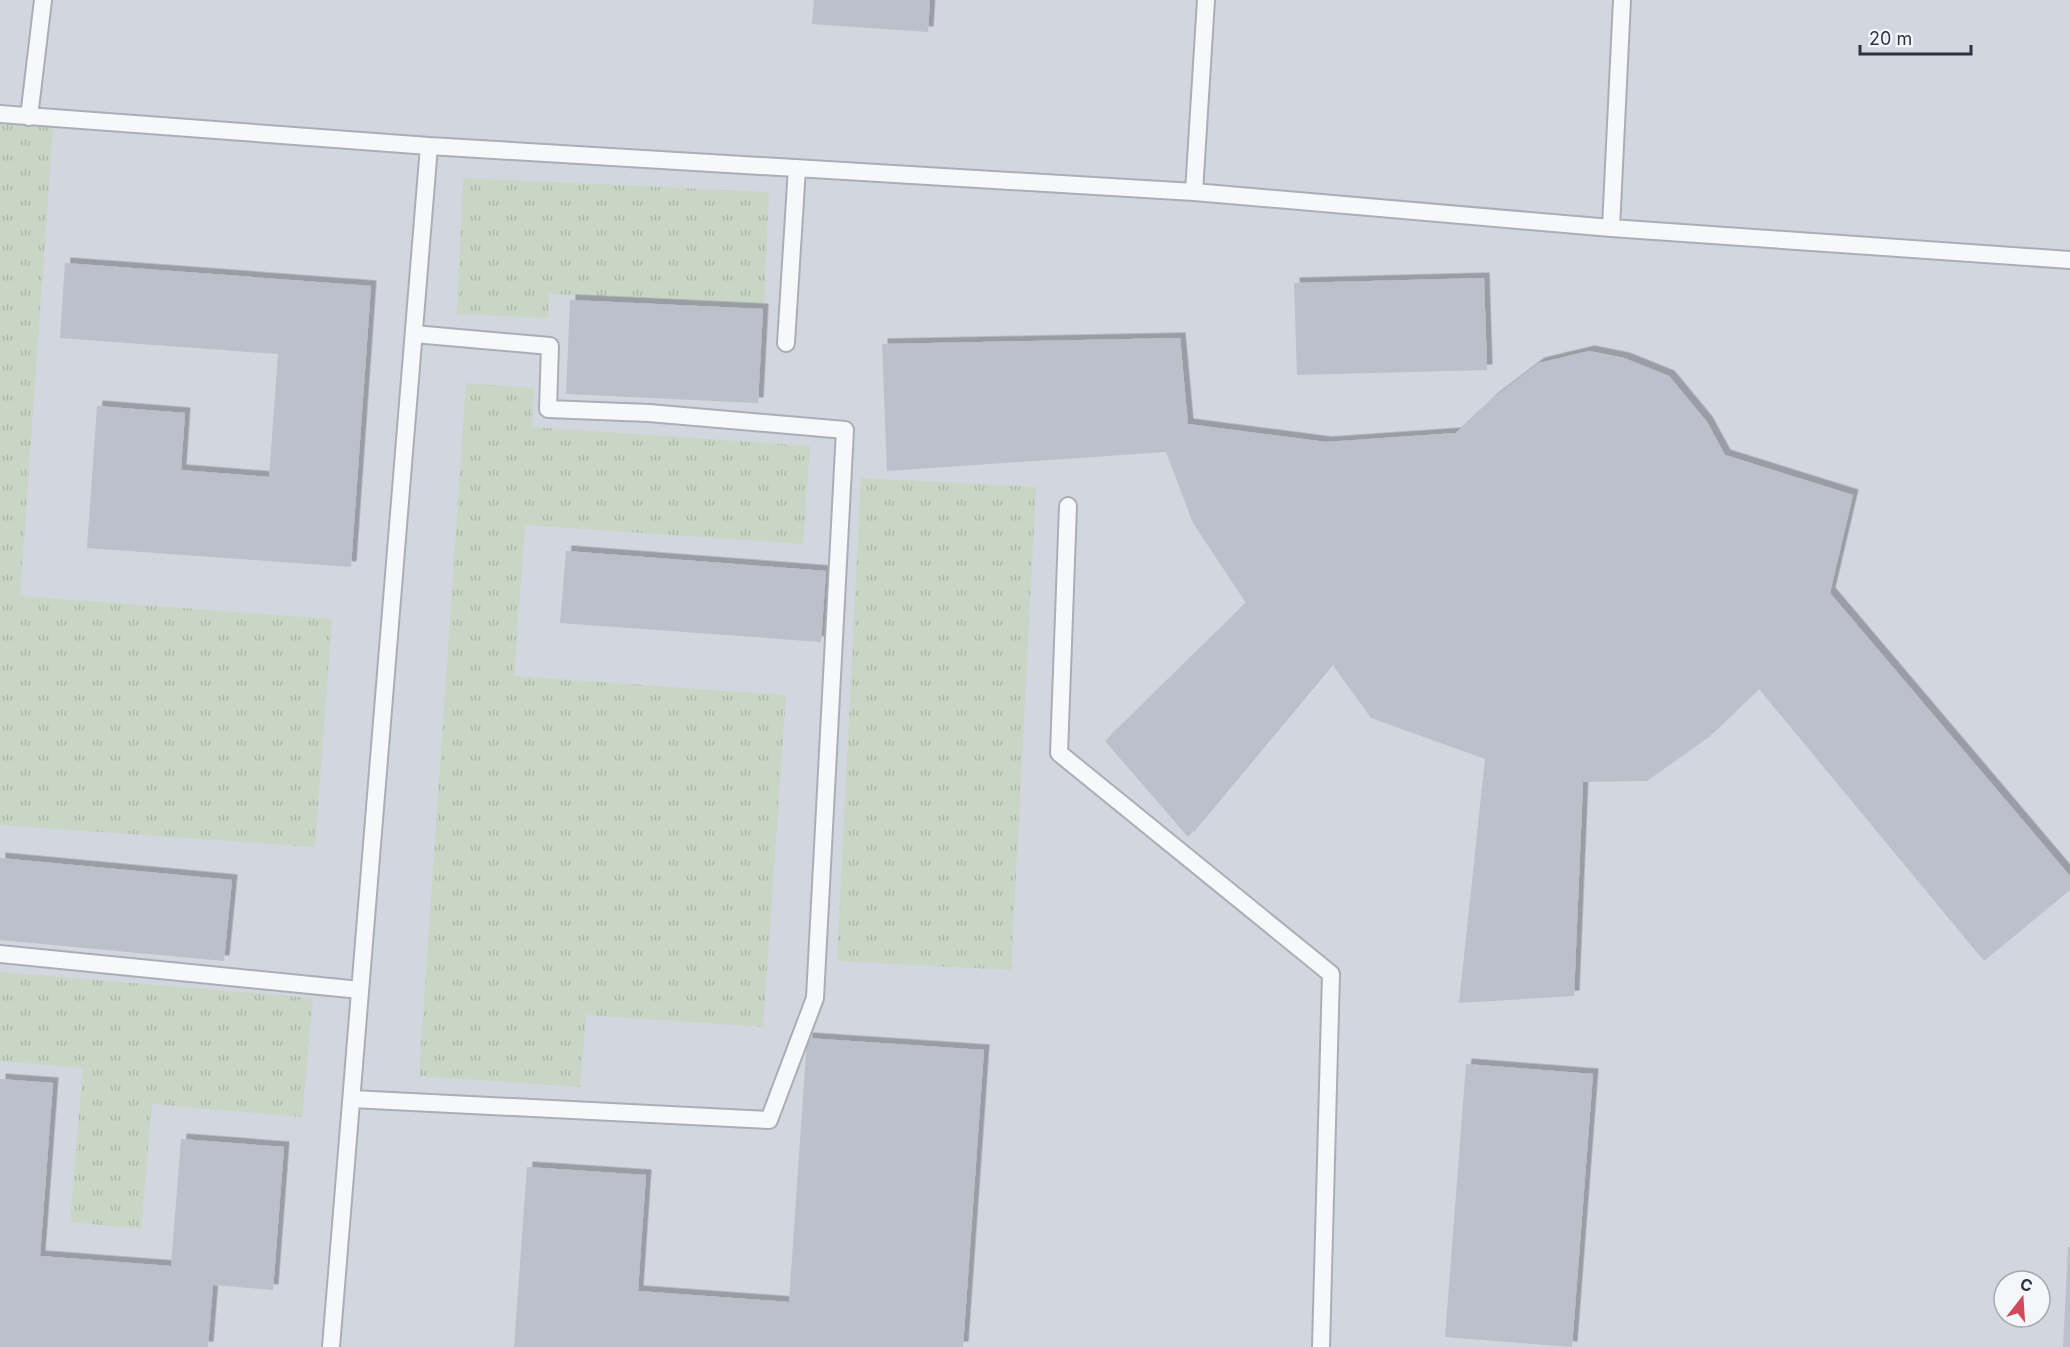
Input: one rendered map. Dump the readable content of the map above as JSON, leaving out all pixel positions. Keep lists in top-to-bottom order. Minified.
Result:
{"scale_bar":"20 m","north":"top"}
